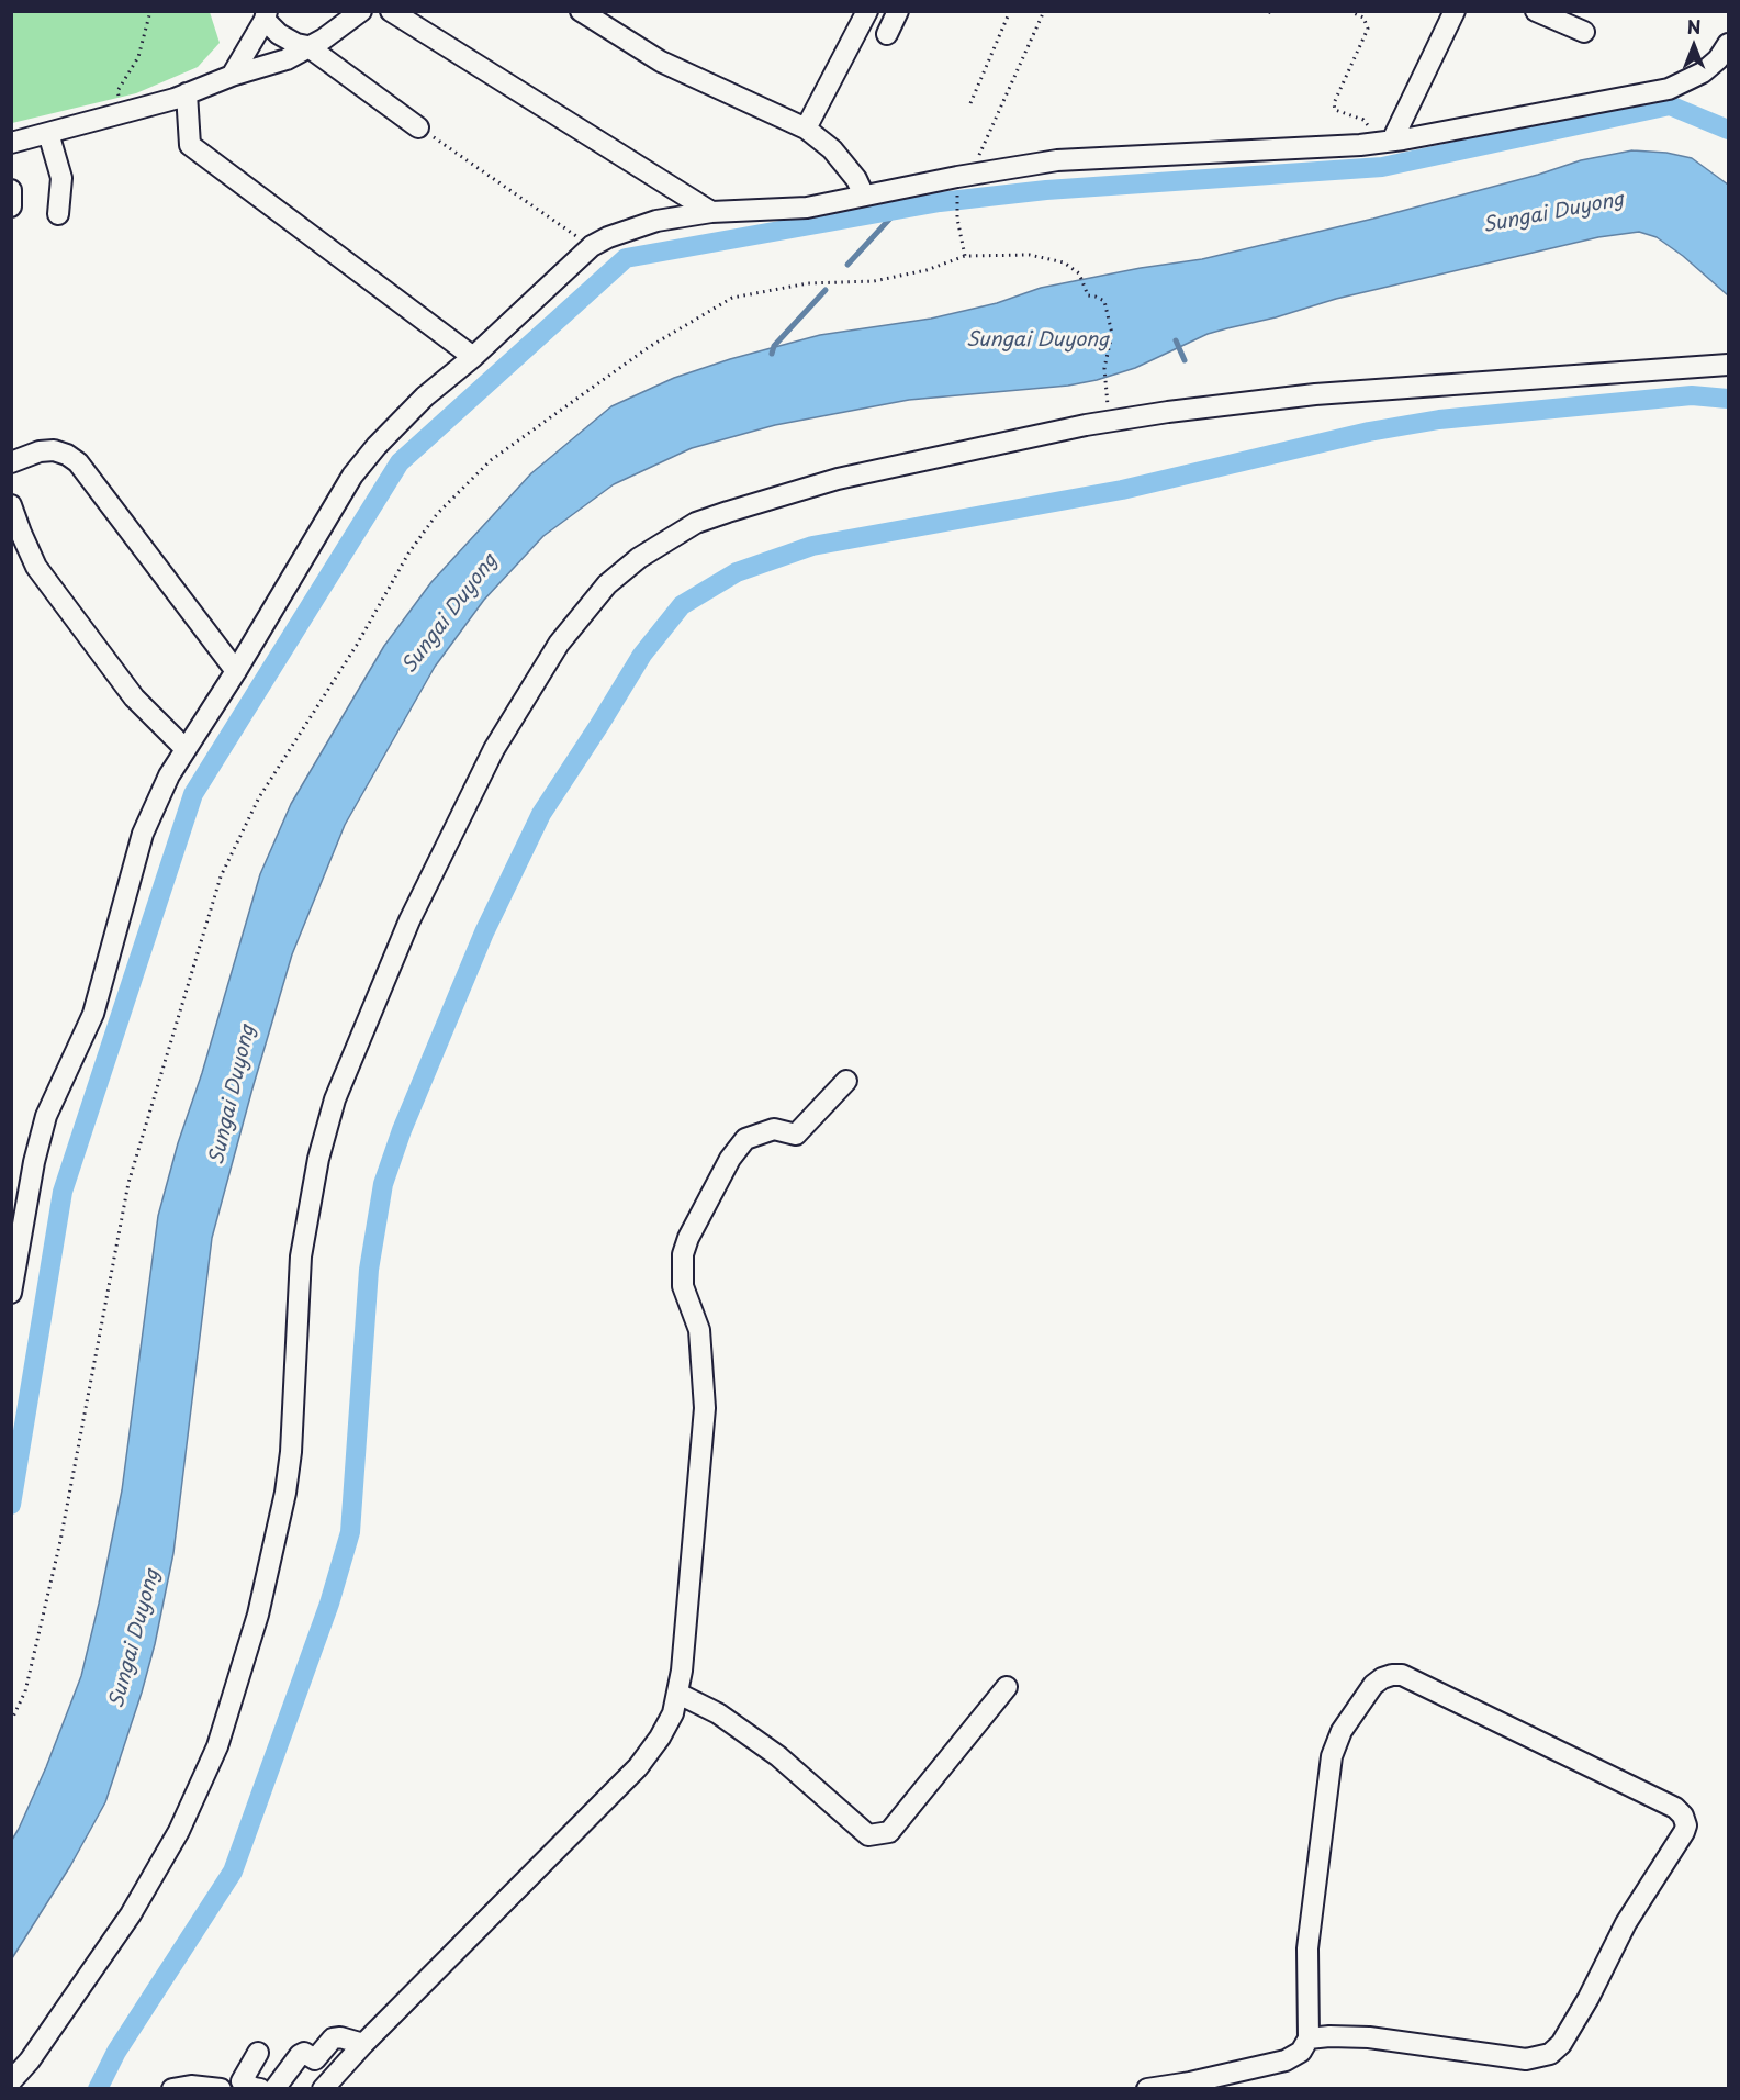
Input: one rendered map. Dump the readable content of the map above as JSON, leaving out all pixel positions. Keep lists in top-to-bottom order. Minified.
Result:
{"water":["Sungai Duyong"],"north":"top"}
